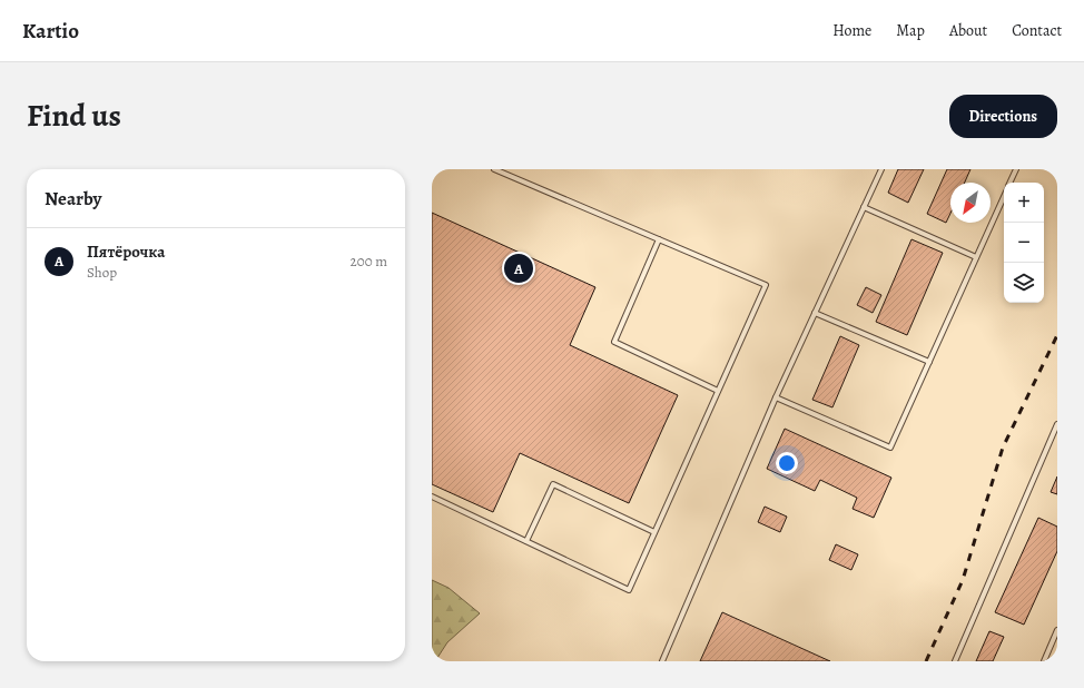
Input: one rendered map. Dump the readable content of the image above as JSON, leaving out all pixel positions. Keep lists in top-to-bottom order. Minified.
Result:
{"north":"bottom left","page":{"header":"Kartio","nav":["Home","Map","About","Contact"],"title":"Find us","buttons":"Directions","heading":"Nearby","map_buttons":["+","−"],"list":[{"mark":"A","name":"Пятёрочка","note":"Shop","value":"200 m"}],"pins":"A"}}
